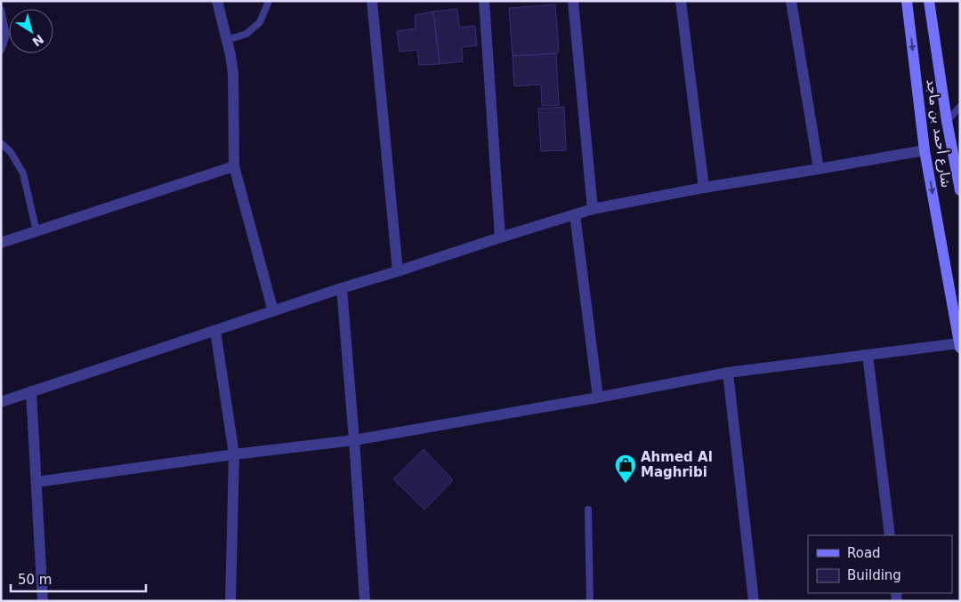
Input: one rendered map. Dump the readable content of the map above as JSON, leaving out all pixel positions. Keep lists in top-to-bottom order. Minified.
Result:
{"streets":{"main road":["شارع أحمد بن ماجد"]},"places":{"shop":["Ahmed Al Maghribi"]},"legend":["Road","Building"],"scale_bar":"50 m","north":"bottom right"}
